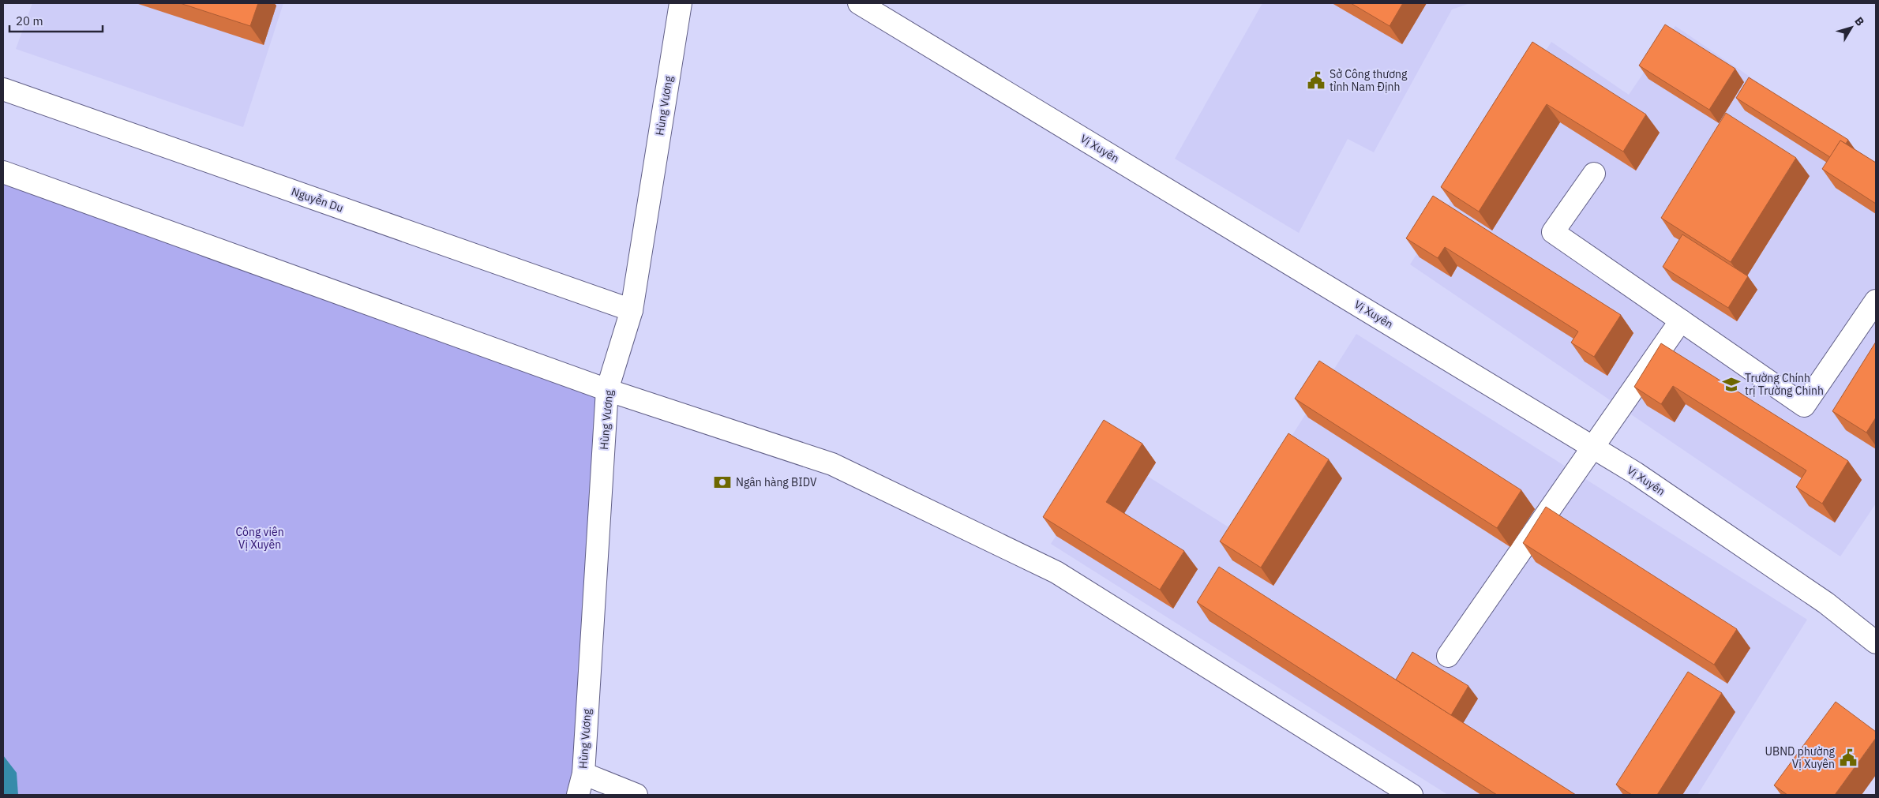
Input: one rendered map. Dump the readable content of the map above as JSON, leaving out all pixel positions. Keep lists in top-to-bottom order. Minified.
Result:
{"streets":{"street":["Hùng Vương","Vị Xuyên","Nguyễn Du"]},"crossings":[["Hùng Vương","Nguyễn Du"]],"parks":["Công viên Vị Xuyên"],"places":{"public building":["Sở Công thương tỉnh Nam Định","UBND phường Vị Xuyên"],"school or university":["Trường Chính trị Trường Chinh"],"bank":["Ngân hàng BIDV"]},"scale_bar":"20 m","north":"top right"}
